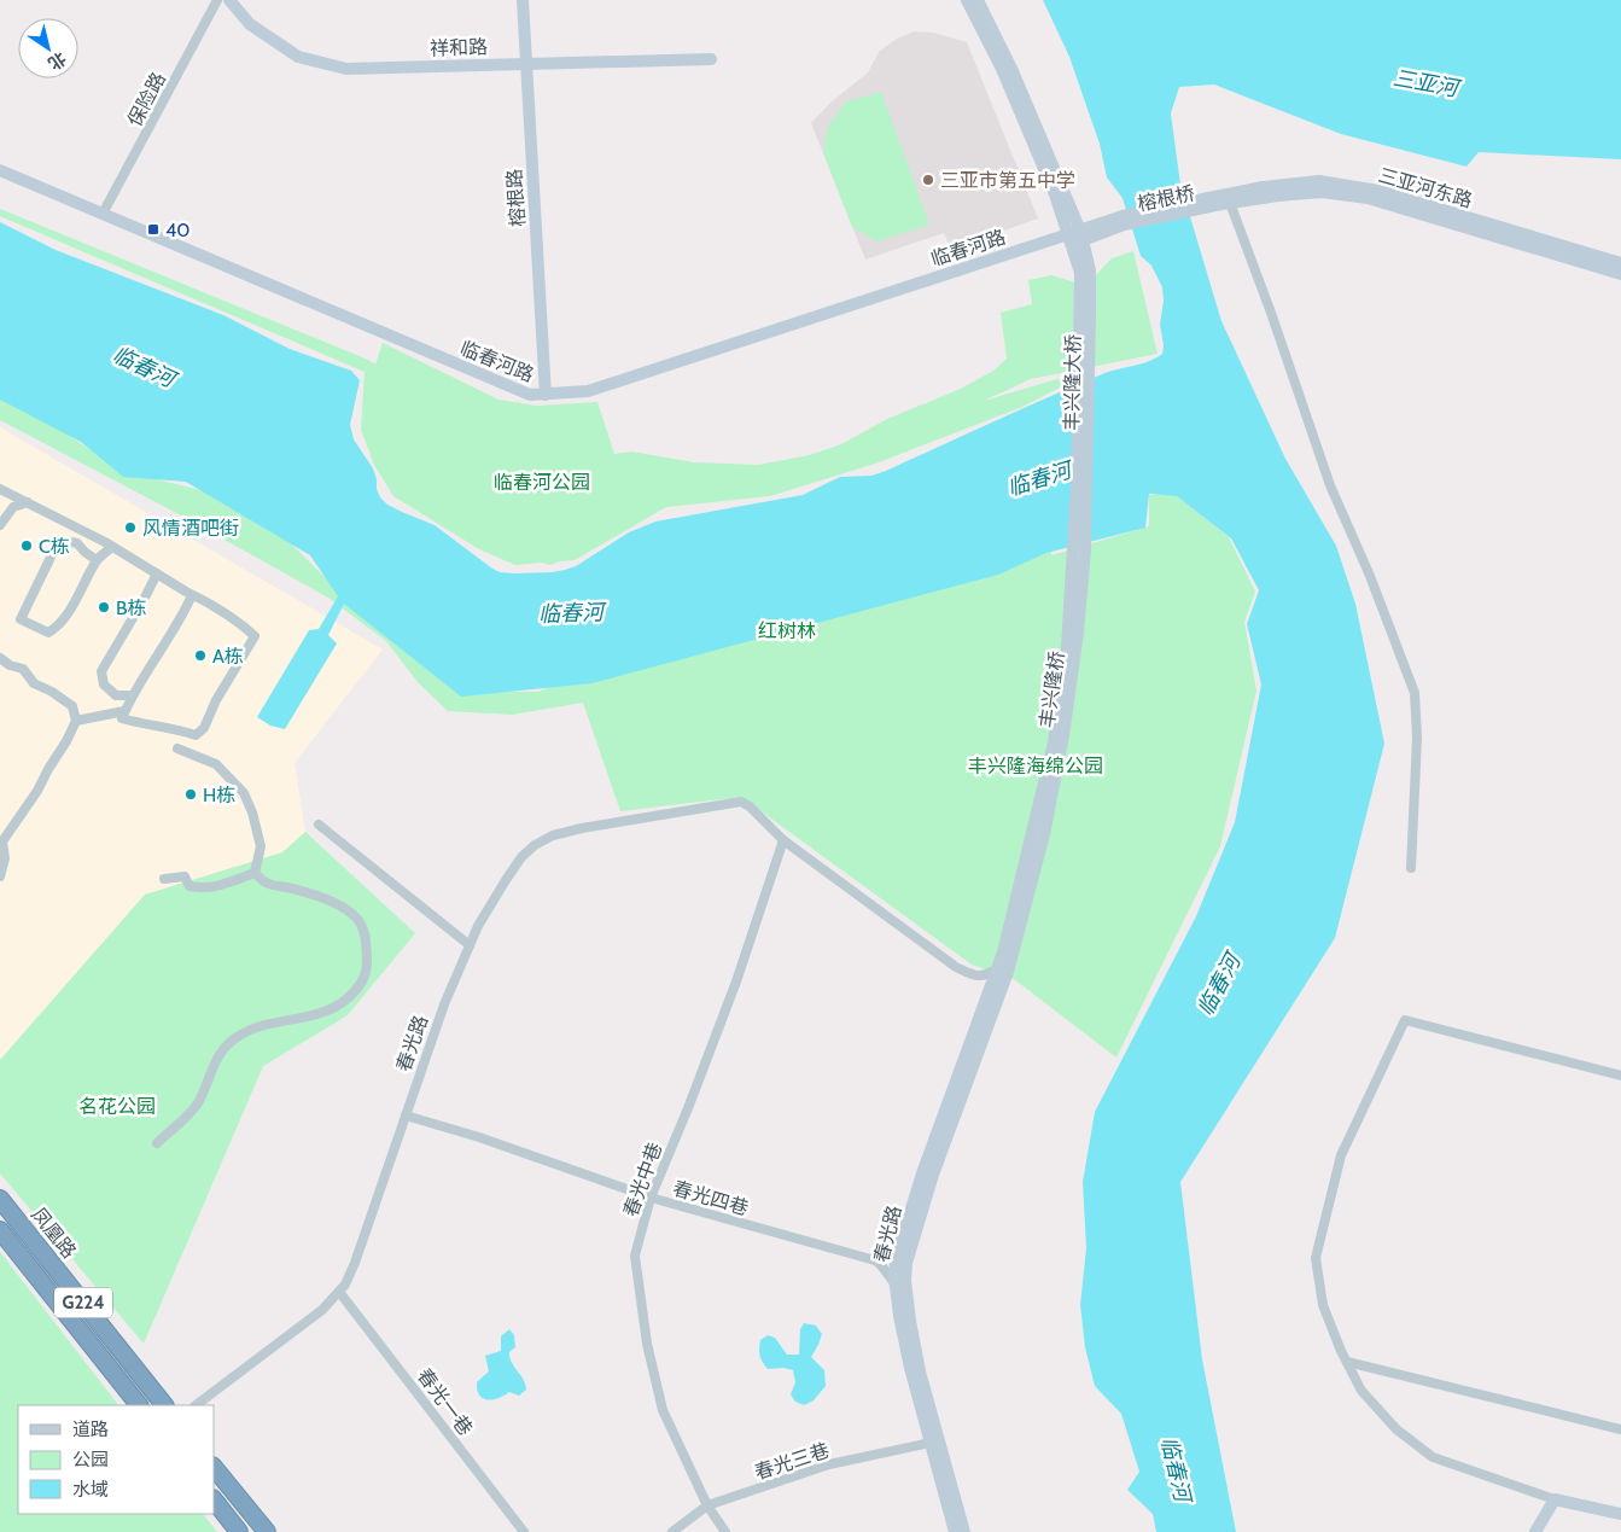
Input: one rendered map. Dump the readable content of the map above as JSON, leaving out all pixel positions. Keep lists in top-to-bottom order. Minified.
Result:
{"streets":{"highway":["凤凰路","G224"],"main road":["祥和路","三亚河东路","榕根路","榕根桥","临春河路","丰兴隆大桥","丰兴隆桥","春光路"],"street":["保险路","春光中巷","春光四巷","春光一巷","春光三巷"]},"crossings":[["祥和路","榕根路"],["保险路","临春河路"],["三亚河东路","榕根桥"],["榕根路","临春河路"],["榕根桥","临春河路"],["榕根桥","丰兴隆大桥"],["临春河路","丰兴隆大桥"],["丰兴隆大桥","丰兴隆桥"],["丰兴隆桥","春光路"],["春光路","春光中巷"],["春光路","春光四巷"],["春光路","春光一巷"],["春光路","春光三巷"],["春光中巷","春光四巷"],["春光中巷","春光三巷"]],"water":["三亚河","临春河"],"parks":["临春河公园","红树林","丰兴隆海绵公园","名花公园"],"places":{"other":["三亚市第五中学","风情酒吧街","C栋","B栋","A栋","H栋"],"transit":["40"]},"legend":["道路","公园","水域"],"north":"bottom right"}
